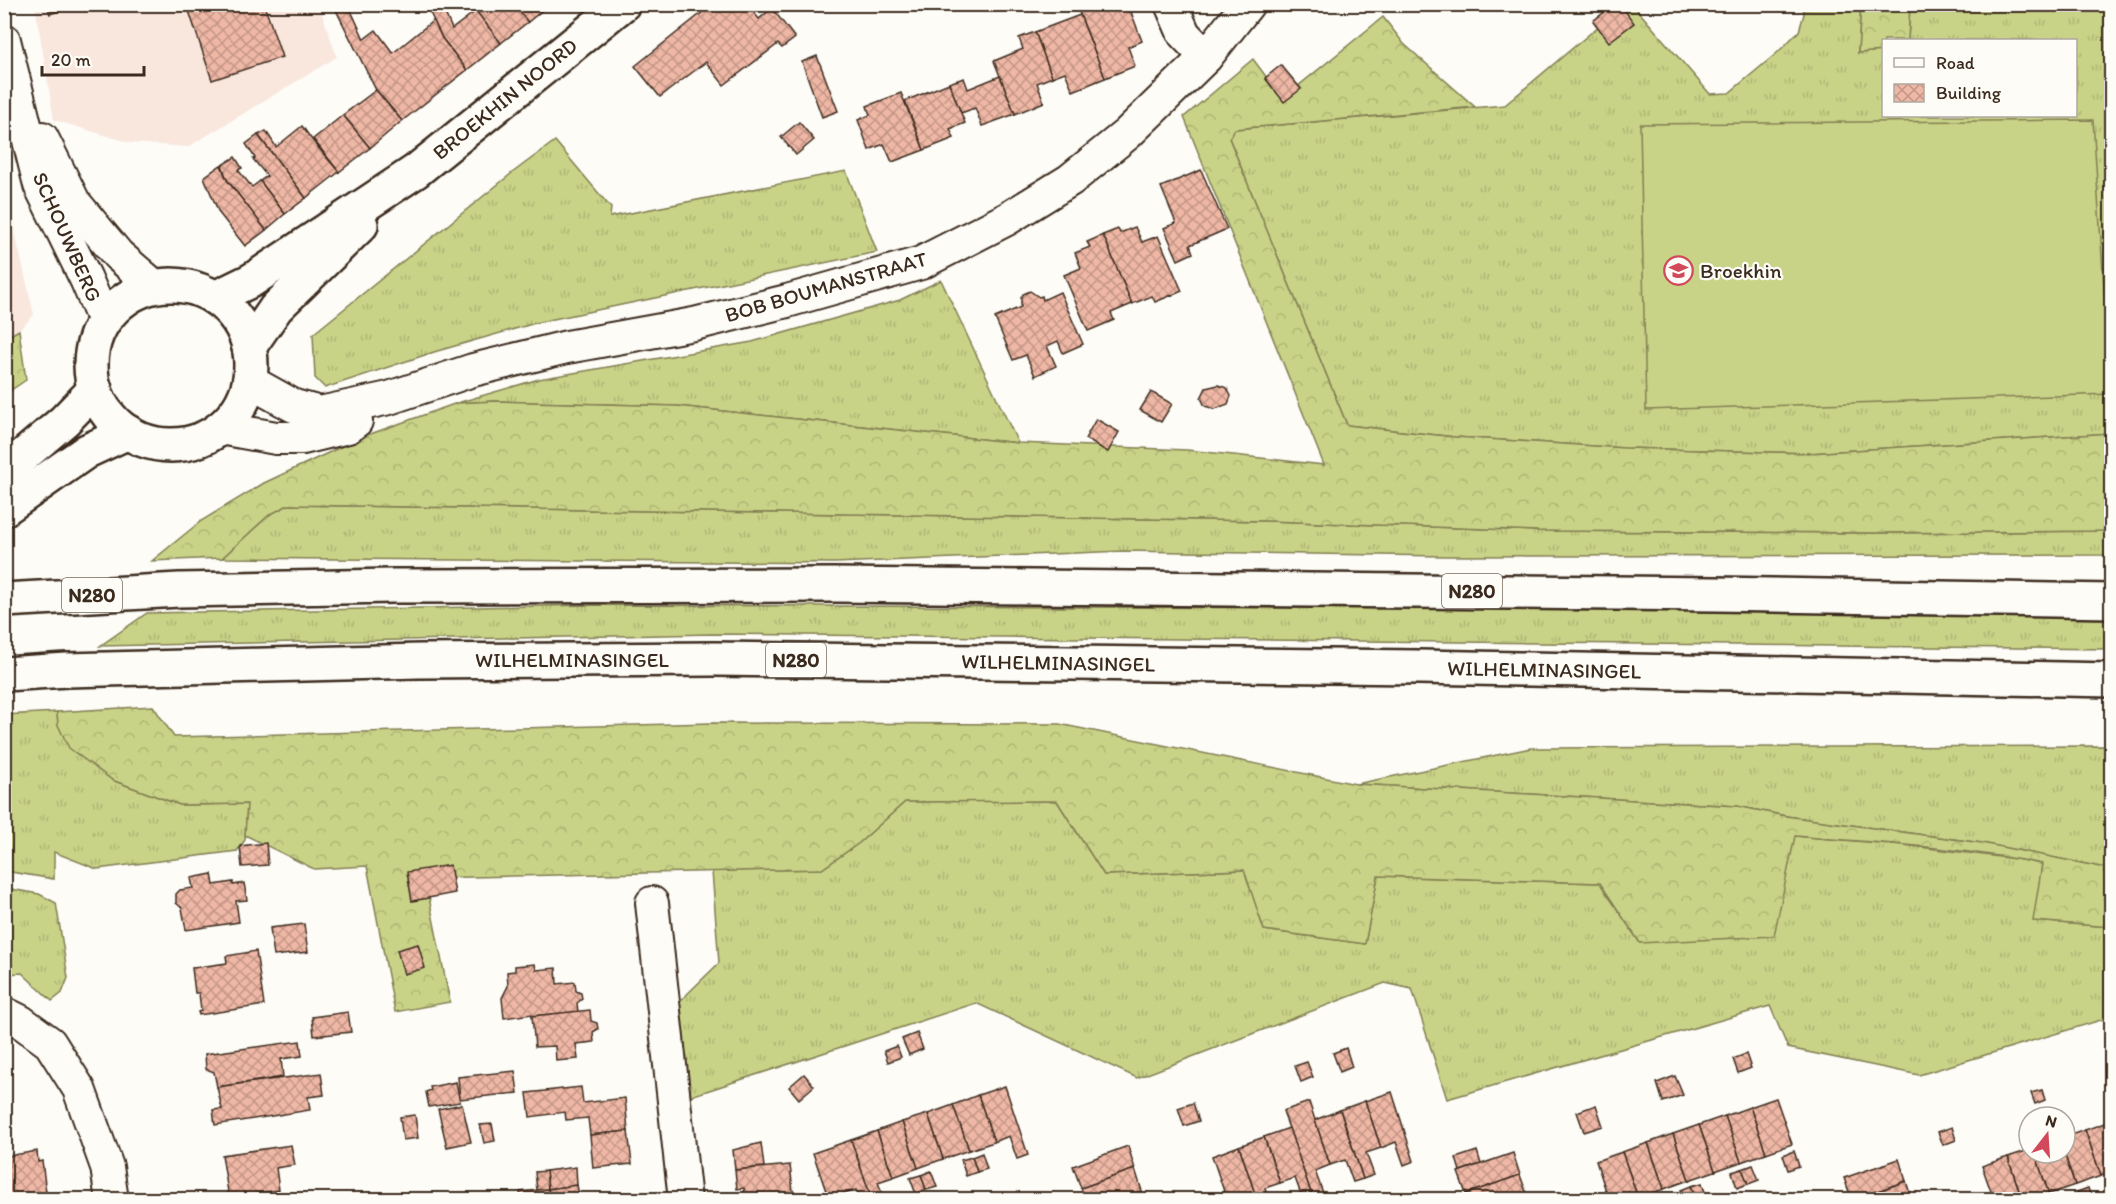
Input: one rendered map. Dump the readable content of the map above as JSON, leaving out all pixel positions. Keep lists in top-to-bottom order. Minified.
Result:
{"streets":{"main road":["BROEKHIN NOORD","N280","WILHELMINASINGEL"],"street":["SCHOUWBERG","BOB BOUMANSTRAAT"]},"crossings":[["BROEKHIN NOORD","SCHOUWBERG"],["BROEKHIN NOORD","BOB BOUMANSTRAAT"],["SCHOUWBERG","BOB BOUMANSTRAAT"]],"places":{"school or university":["Broekhin"]},"legend":["Road","Building"],"scale_bar":"20 m","north":"top"}
